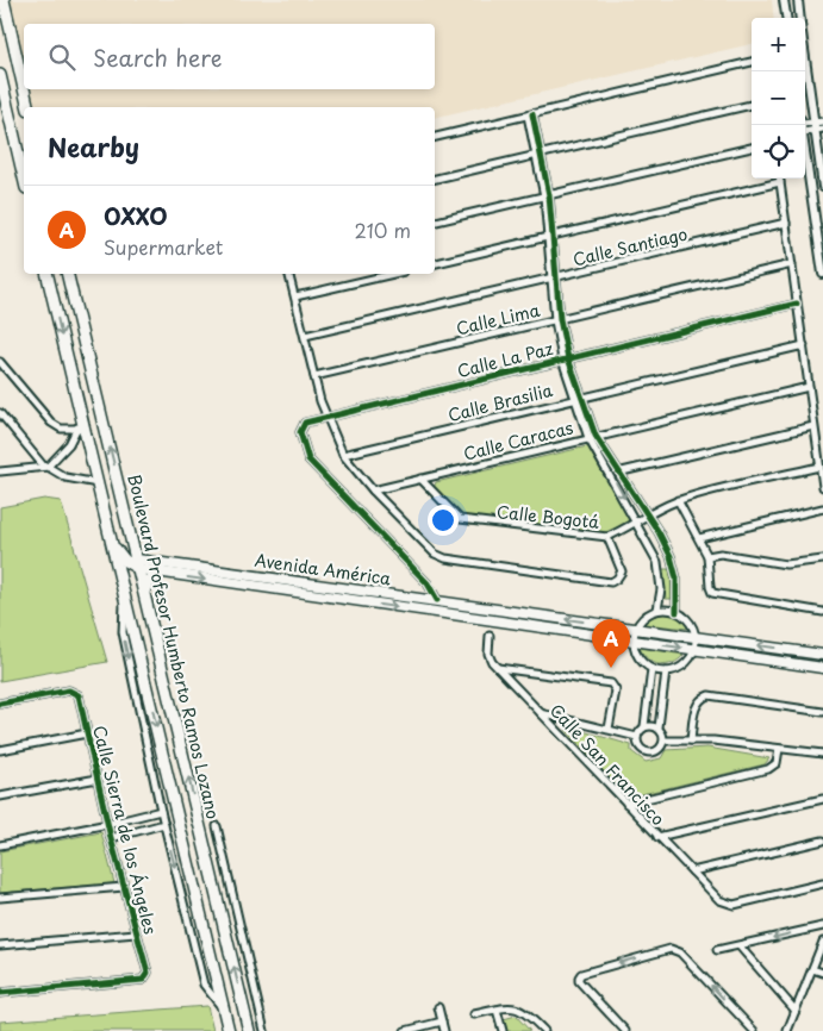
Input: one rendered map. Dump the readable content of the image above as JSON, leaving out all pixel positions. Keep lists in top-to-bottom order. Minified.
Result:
{"streets":{"main road":["Avenida América","Boulevard Profesor Humberto Ramos Lozano"],"street":["Calle Santiago","Calle Lima","Calle La Paz","Calle Brasilia","Calle Caracas","Calle Bogotá","Calle San Francisco","Calle Sierra de los Ángeles"]},"crossings":[["Calle La Paz","Avenida América"],["Calle Caracas","Calle Bogotá"],["Avenida América","Boulevard Profesor Humberto Ramos Lozano"]],"page":{"map_buttons":["+","−"],"search":"Search here","heading":"Nearby","list":[{"mark":"A","name":"OXXO","note":"Supermarket","value":"210 m"}],"pins":"A"}}
